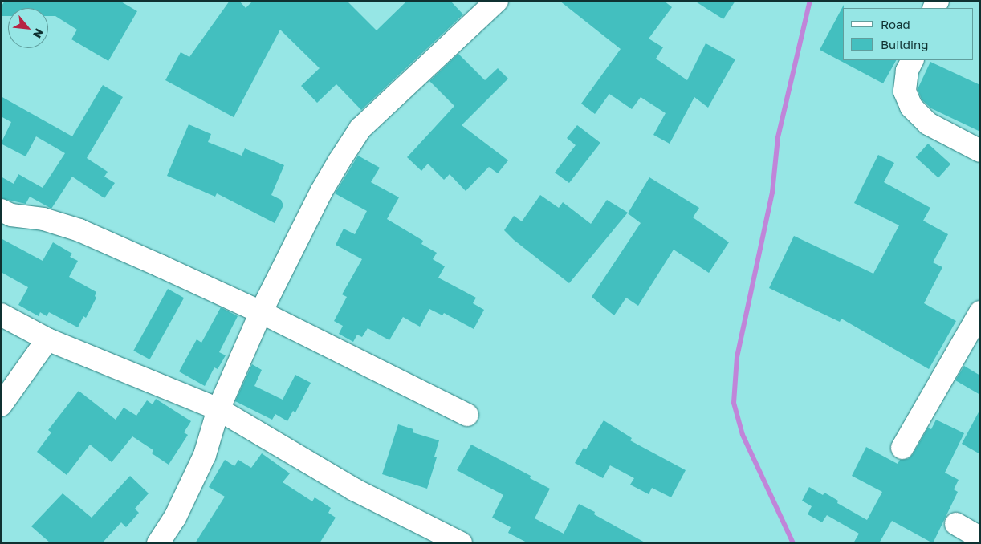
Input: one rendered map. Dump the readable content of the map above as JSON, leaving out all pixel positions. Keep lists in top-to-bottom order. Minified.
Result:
{"legend":["Road","Building"],"north":"bottom right"}
